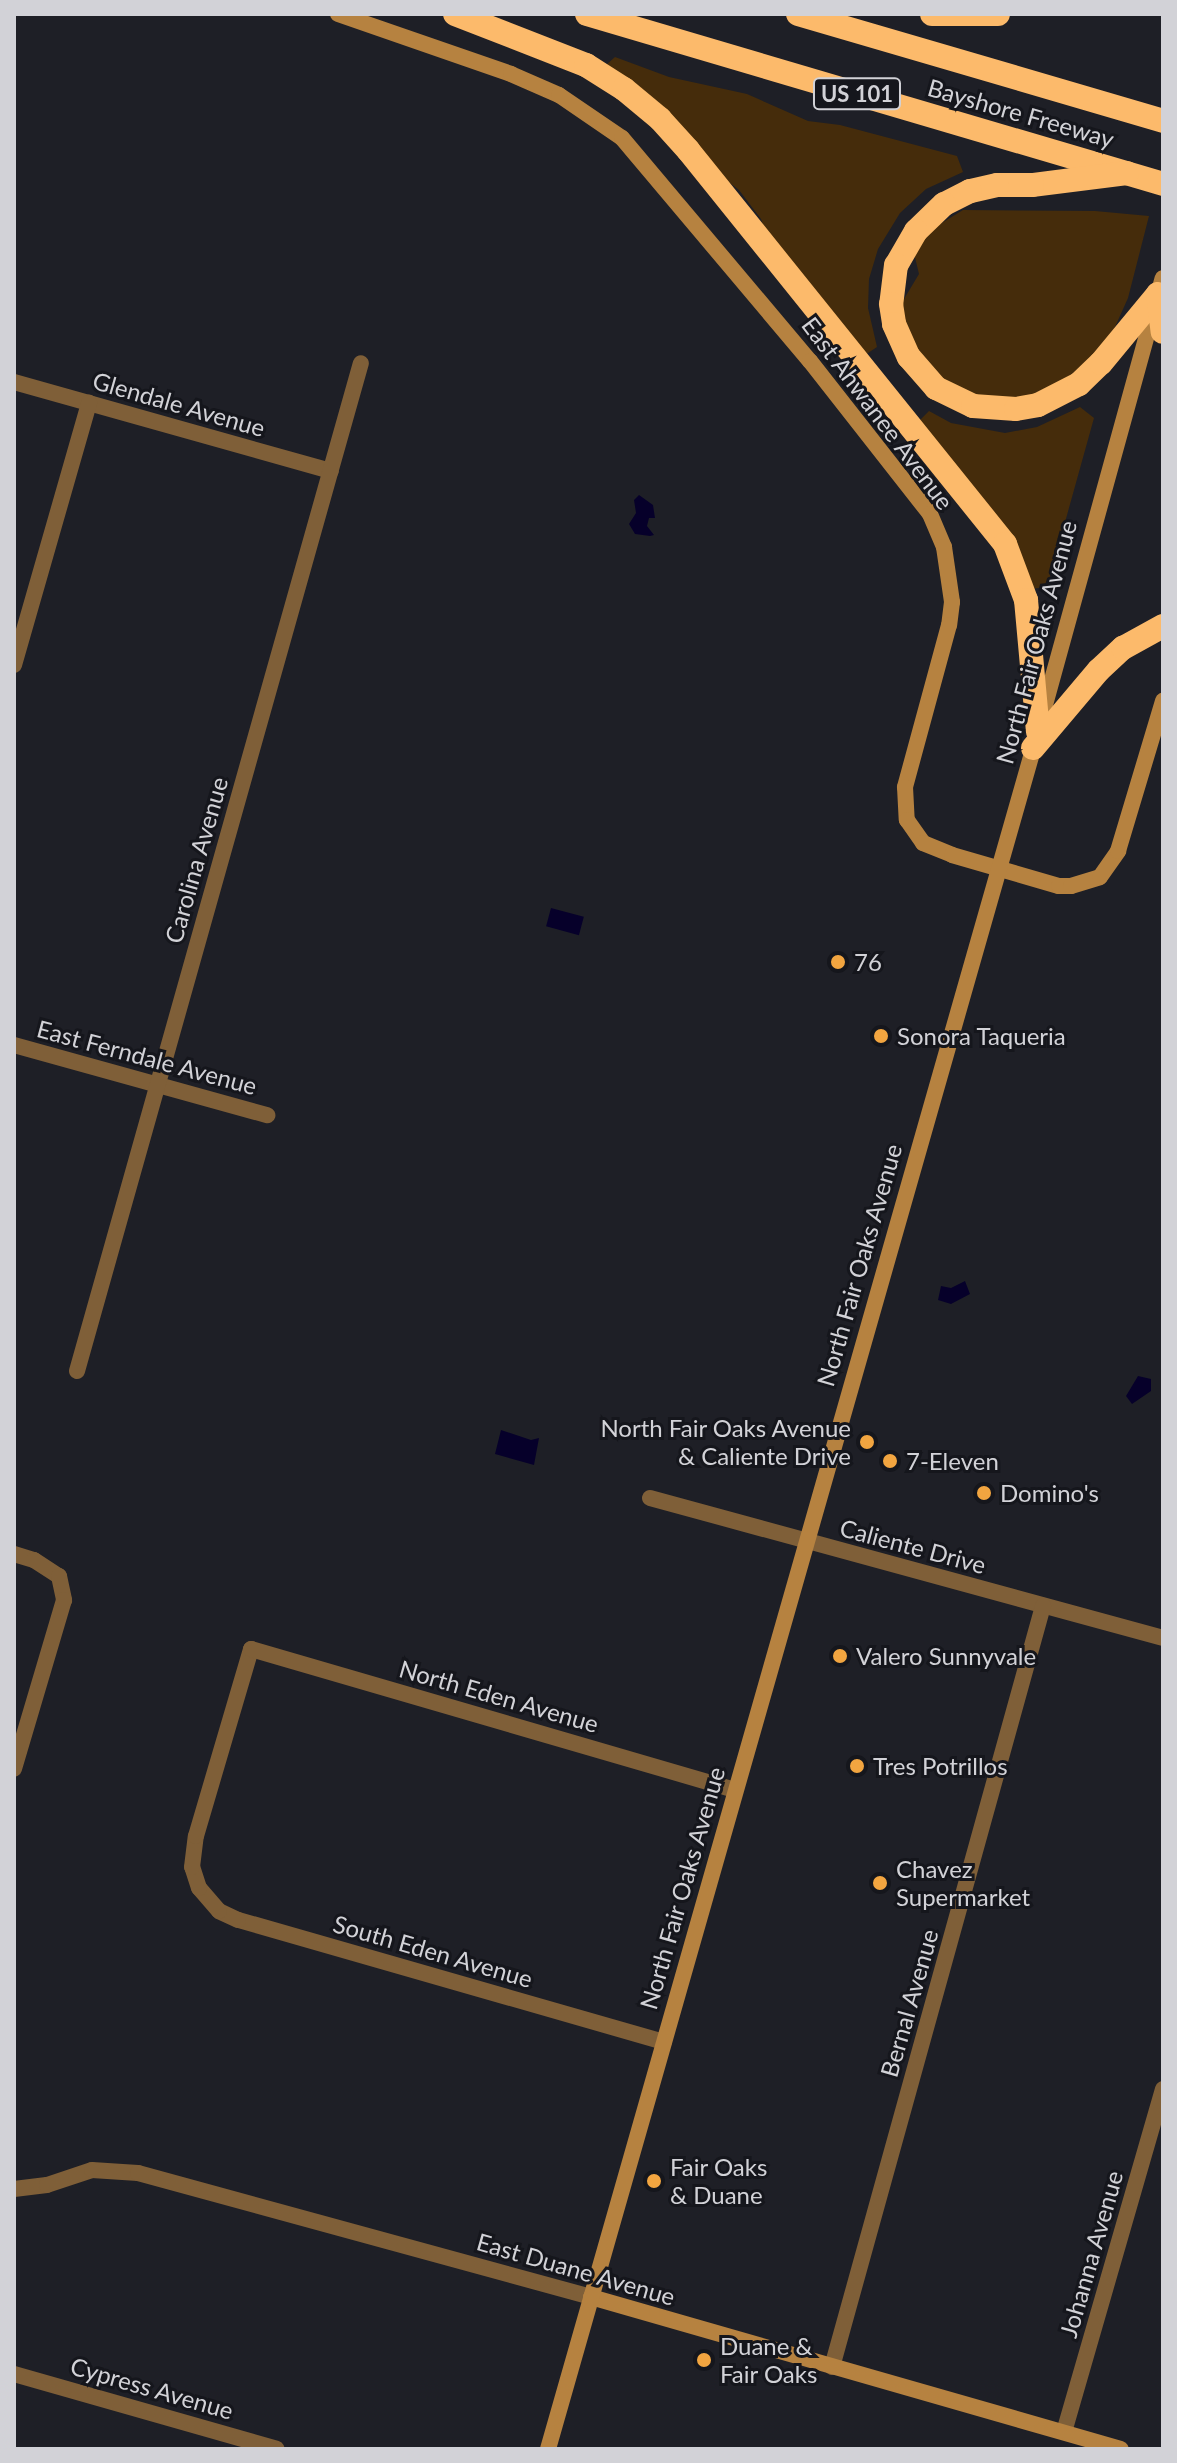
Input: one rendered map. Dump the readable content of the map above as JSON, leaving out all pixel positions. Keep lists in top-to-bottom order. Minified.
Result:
{"streets":{"highway":["US 101","Bayshore Freeway"],"main road":["East Ahwanee Avenue","North Fair Oaks Avenue","East Duane Avenue"],"street":["Glendale Avenue","Carolina Avenue","East Ferndale Avenue","Caliente Drive","North Eden Avenue","South Eden Avenue","Bernal Avenue","Johanna Avenue","Cypress Avenue"]},"crossings":[["Glendale Avenue","Carolina Avenue"],["East Ahwanee Avenue","North Fair Oaks Avenue"],["North Fair Oaks Avenue","Caliente Drive"],["North Fair Oaks Avenue","North Eden Avenue"],["North Fair Oaks Avenue","South Eden Avenue"],["North Fair Oaks Avenue","East Duane Avenue"],["Carolina Avenue","East Ferndale Avenue"],["Caliente Drive","Bernal Avenue"],["North Eden Avenue","South Eden Avenue"],["Bernal Avenue","East Duane Avenue"],["Johanna Avenue","East Duane Avenue"]],"places":["76","Sonora Taqueria","North Fair Oaks Avenue & Caliente Drive","7-Eleven","Domino's","Valero Sunnyvale","Tres Potrillos","Chavez Supermarket","Fair Oaks & Duane","Duane & Fair Oaks"]}
